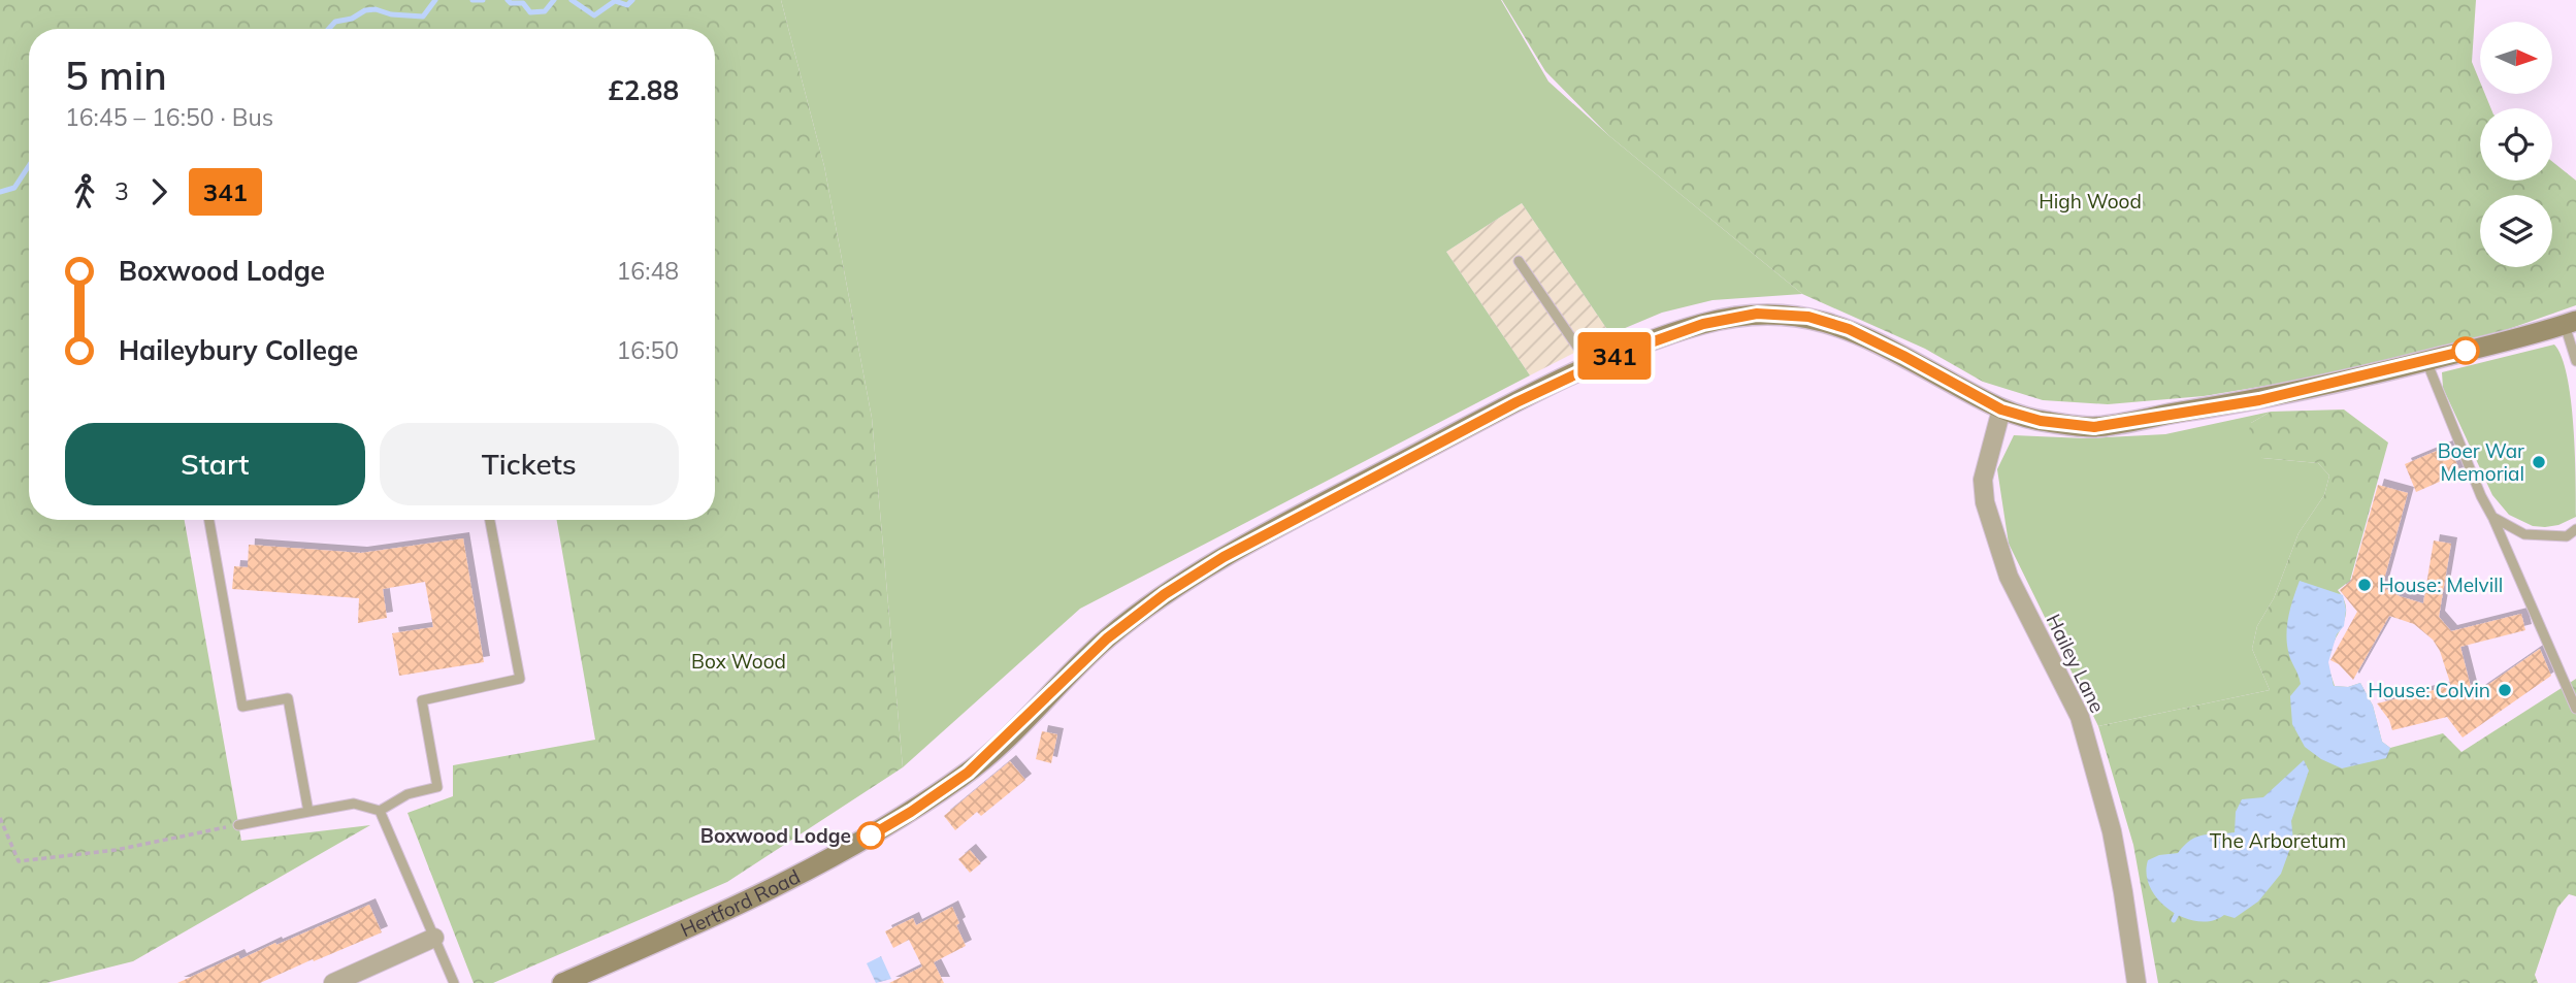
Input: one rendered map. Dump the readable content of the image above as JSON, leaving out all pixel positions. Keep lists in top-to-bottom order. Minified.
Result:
{"streets":{"main road":["Hertford Road"],"street":["Hailey Lane"]},"crossings":[["Hailey Lane","Hertford Road"]],"parks":["High Wood","Box Wood","The Arboretum"],"places":["Boer War Memorial","House: Melvill","House: Colvin","Boxwood Lodge"],"lines":["bus line 341"],"north":"right","page":{"on_map":"341","heading":["5 min","16:45 – 16:50 · Bus","£2.88"],"legs":["3","341"],"list":[{"name":"Boxwood Lodge","value":"16:48"},{"name":"Haileybury College","value":"16:50"}],"buttons":["Start","Tickets"]}}
